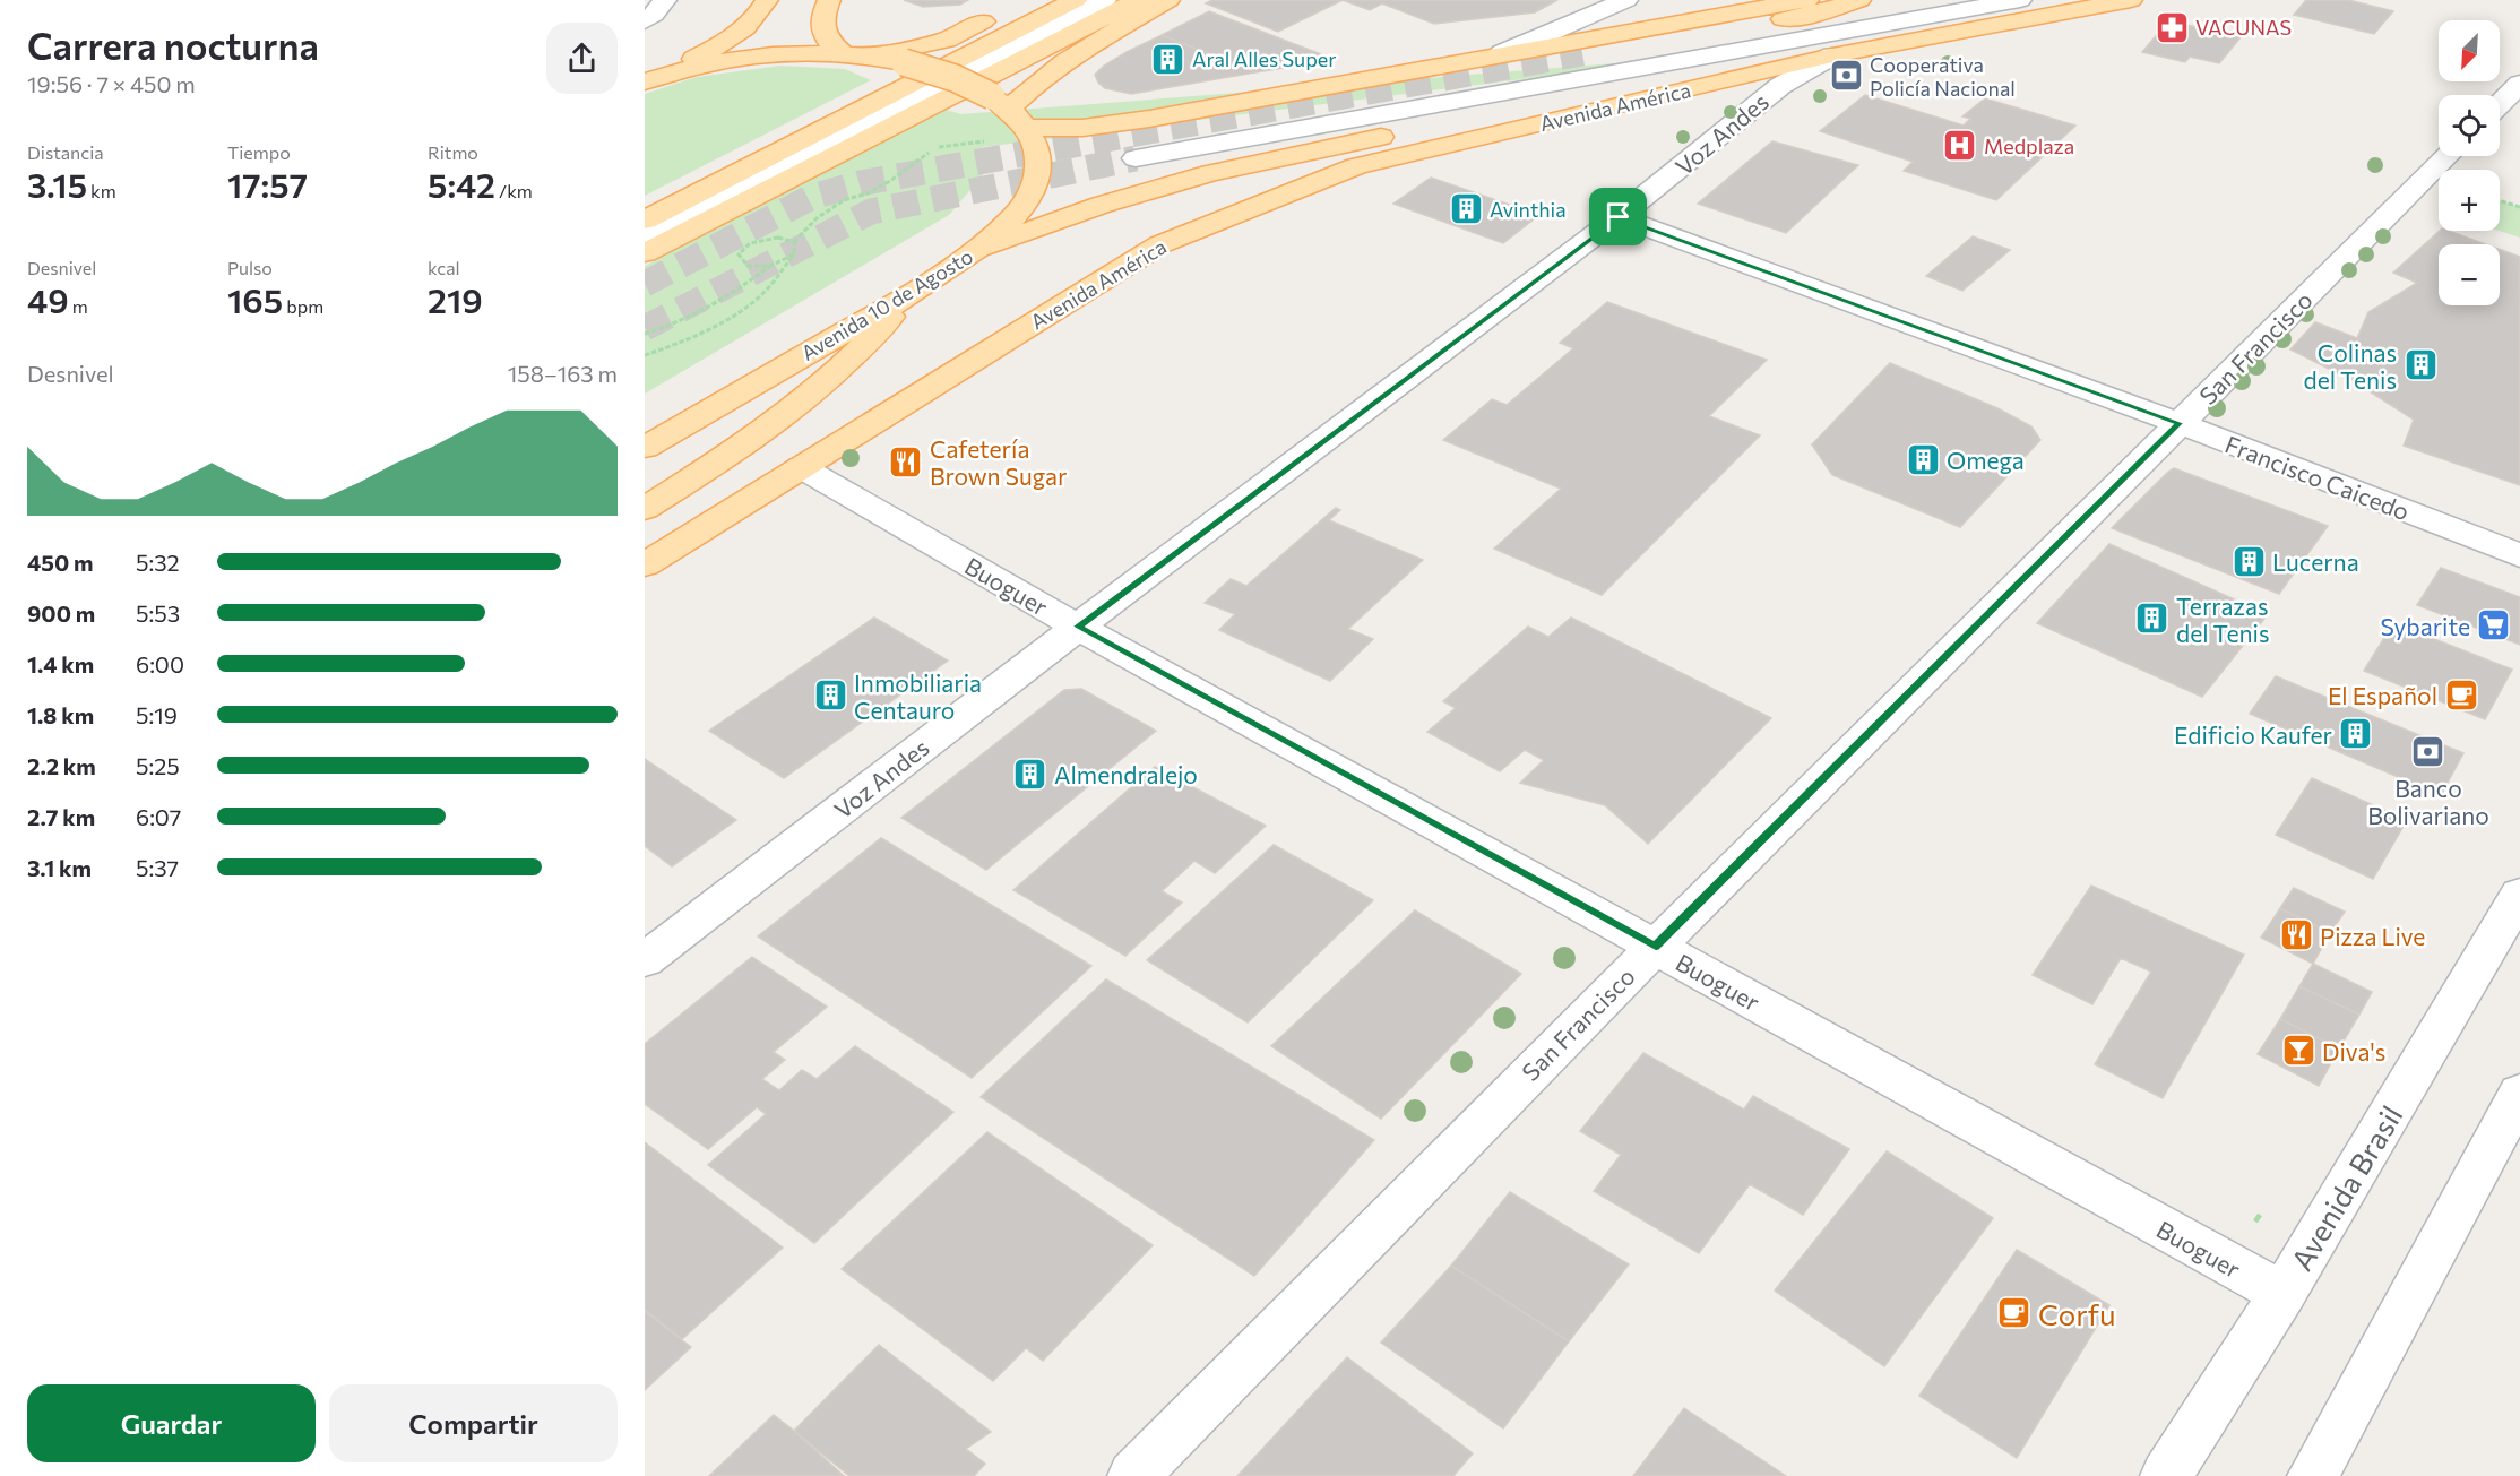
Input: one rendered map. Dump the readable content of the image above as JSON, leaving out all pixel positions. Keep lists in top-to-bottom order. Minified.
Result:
{"streets":{"main road":["Avenida América","Avenida 10 de Agosto"],"street":["Voz Andes","San Francisco","Francisco Caicedo","Buoguer","Avenida Brasil"]},"crossings":[["Avenida América","Voz Andes"],["Avenida América","Avenida 10 de Agosto"],["Avenida América","Buoguer"],["Voz Andes","Francisco Caicedo"],["Voz Andes","Buoguer"],["San Francisco","Francisco Caicedo"],["San Francisco","Buoguer"],["Buoguer","Avenida Brasil"]],"places":{"pharmacy":["VACUNAS"],"building":["Aral Alles Super","Avinthia","Colinas del Tenis","Omega","Lucerna","Terrazas del Tenis","Inmobiliaria Centauro","Edificio Kaufer","Almendralejo"],"bank":["Cooperativa Policía Nacional","Banco Bolivariano"],"hospital":["Medplaza"],"restaurant":["Cafetería Brown Sugar","Pizza Live"],"supermarket":["Sybarite"],"cafe":["El Español","Corfu"],"bar":["Diva's"]},"north":"bottom left","page":{"heading":["Carrera nocturna","19:56 · 7 × 450 m"],"map_buttons":["+","−"],"stats":[["Distancia","3.15 km"],["Tiempo","17:57"],["Ritmo","5:42 /km"],["Desnivel","49 m"],["Pulso","165 bpm"],["kcal","219"]],"chart":["Desnivel","158–163 m"],"list":[{"name":"450 m","note":"5:32"},{"name":"900 m","note":"5:53"},{"name":"1.4 km","note":"6:00"},{"name":"1.8 km","note":"5:19"},{"name":"2.2 km","note":"5:25"},{"name":"2.7 km","note":"6:07"},{"name":"3.1 km","note":"5:37"}],"buttons":["Guardar","Compartir"]}}
